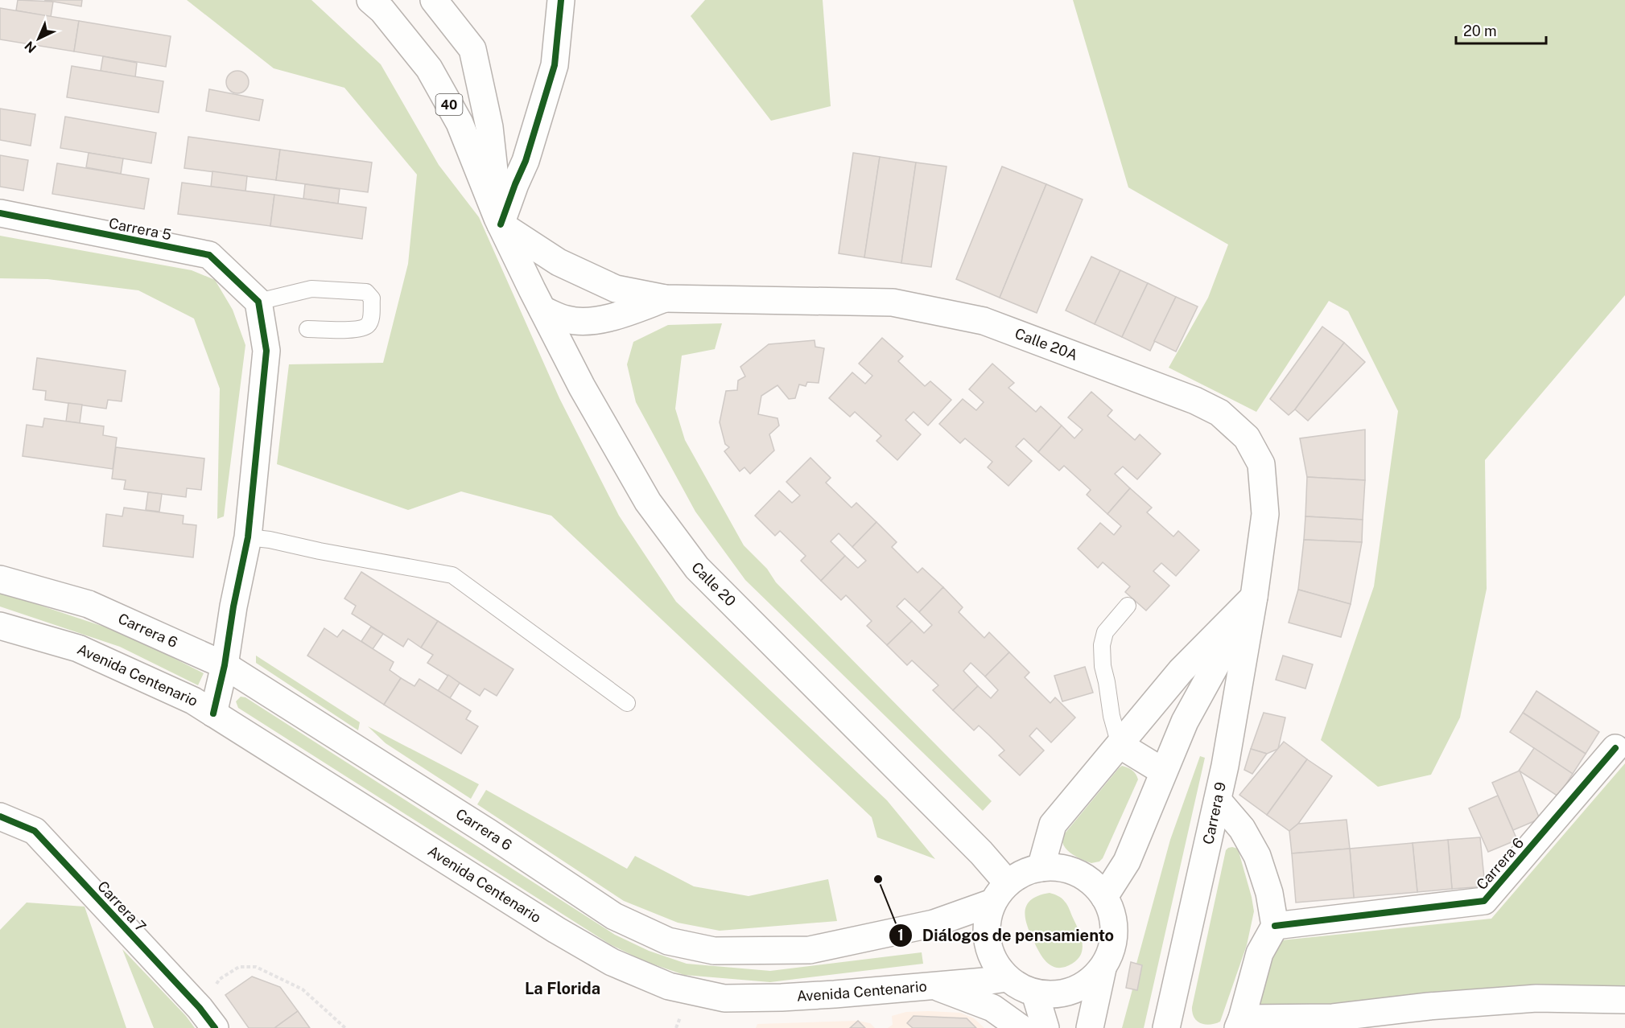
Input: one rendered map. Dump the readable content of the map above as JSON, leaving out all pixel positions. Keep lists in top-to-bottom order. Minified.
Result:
{"streets":{"main road":["40","Carrera 5","Calle 20A","Calle 20","Carrera 6","Avenida Centenario","Carrera 9","Carrera 7"]},"crossings":[["40","Calle 20"],["Calle 20A","Carrera 9"],["Calle 20","Carrera 6"],["Calle 20","Avenida Centenario"],["Carrera 6","Avenida Centenario"]],"districts":["La Florida"],"places":["Diálogos de pensamiento"],"scale_bar":"20 m","north":"bottom left"}
